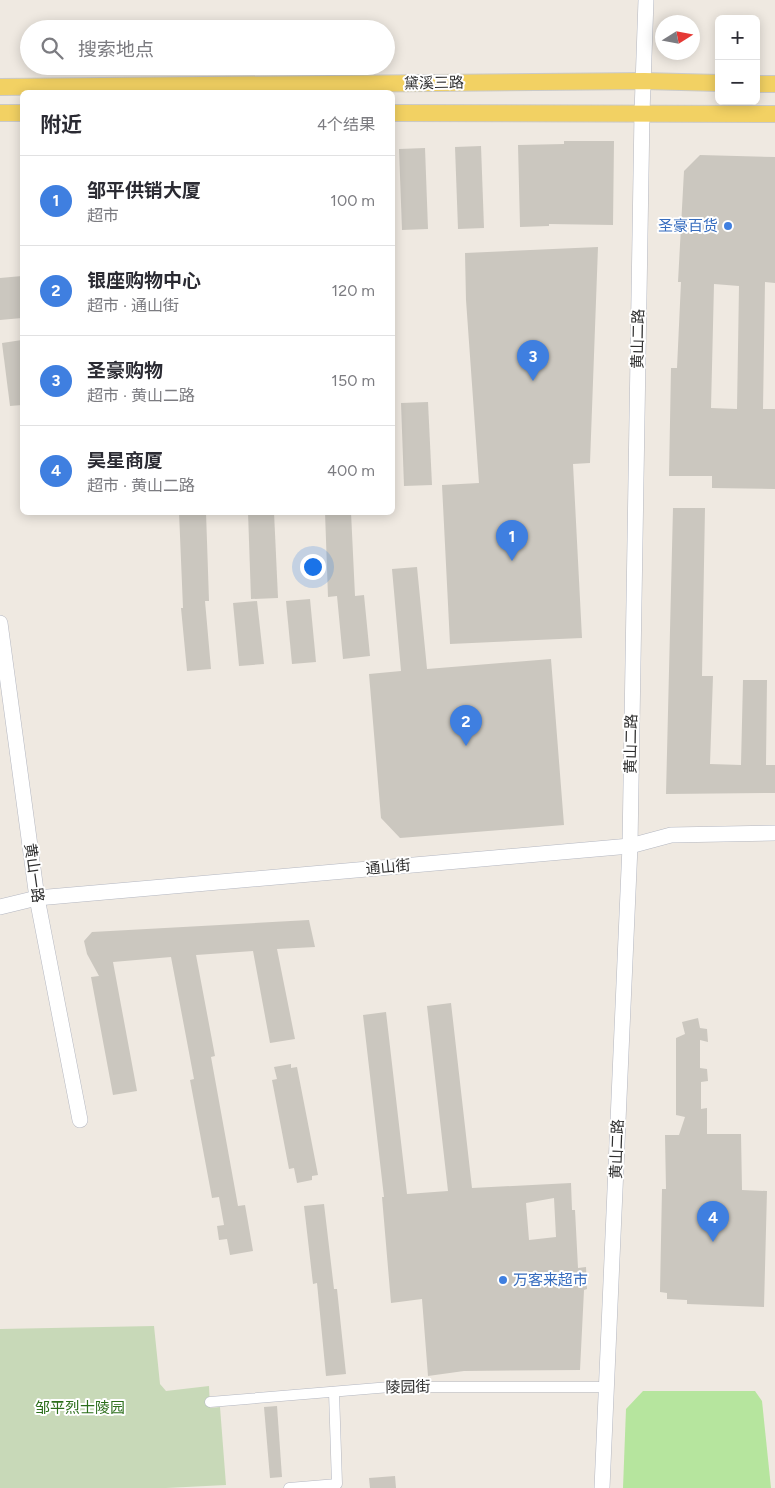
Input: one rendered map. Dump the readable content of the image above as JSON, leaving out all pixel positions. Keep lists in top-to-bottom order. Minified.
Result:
{"streets":{"main road":["黛溪三路"],"street":["黄山二路","通山街","黄山一路","陵园街"]},"crossings":[["黛溪三路","黄山二路"],["黄山二路","通山街"],["黄山二路","陵园街"],["通山街","黄山一路"]],"parks":["邹平烈士陵园"],"places":["圣豪百货","万客来超市"],"north":"right","page":{"map_buttons":["+","−"],"search":"搜索地点","heading":["附近","4个结果"],"list":[{"mark":"1","name":"邹平供销大厦","note":"超市","value":"100 m"},{"mark":"2","name":"银座购物中心","note":"超市 · 通山街","value":"120 m"},{"mark":"3","name":"圣豪购物","note":"超市 · 黄山二路","value":"150 m"},{"mark":"4","name":"昊星商厦","note":"超市 · 黄山二路","value":"400 m"}],"pins":["3","1","2","4"]}}
